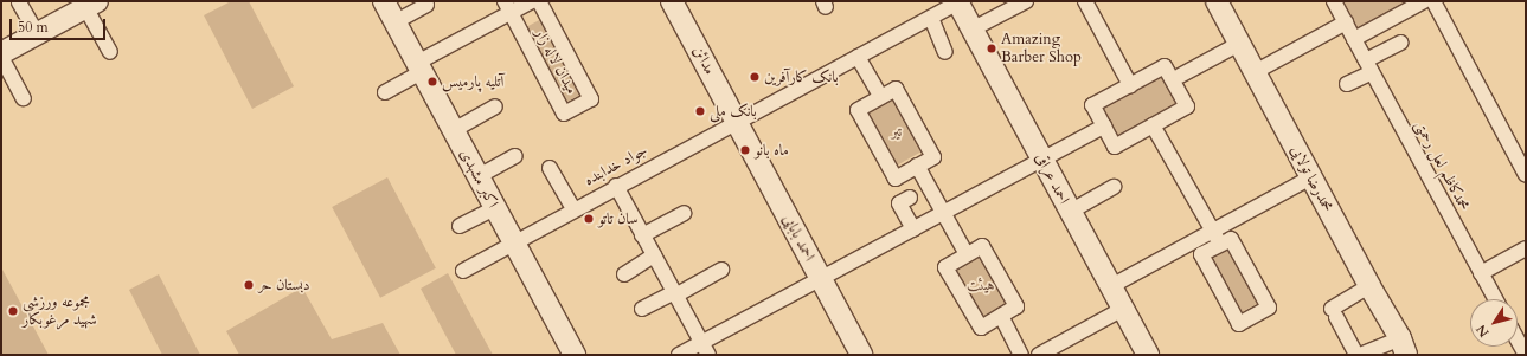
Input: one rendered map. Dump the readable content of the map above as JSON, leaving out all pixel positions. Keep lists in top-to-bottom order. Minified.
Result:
{"streets":{"street":["مدائن","میدان لاله زار","جواد خدابنده","محمدکاظم لعل رحمتی","اکبر مشهدی","احمد عراقی","محمدرضا تولایی","احمد بابایی"]},"crossings":[["مدائن","جواد خدابنده"],["مدائن","احمد بابایی"],["جواد خدابنده","اکبر مشهدی"],["جواد خدابنده","احمد عراقی"],["جواد خدابنده","احمد بابایی"]],"parks":["تیر","هیئت"],"places":["Amazing Barber Shop","بانک کارآفرین","آتلیه پارمیس","بانک ملی","ماه بانو","سان تاتو","دبستان حر","مجموعه ورزشی شهید مرغوبکار"],"scale_bar":"50 m","north":"bottom left"}
